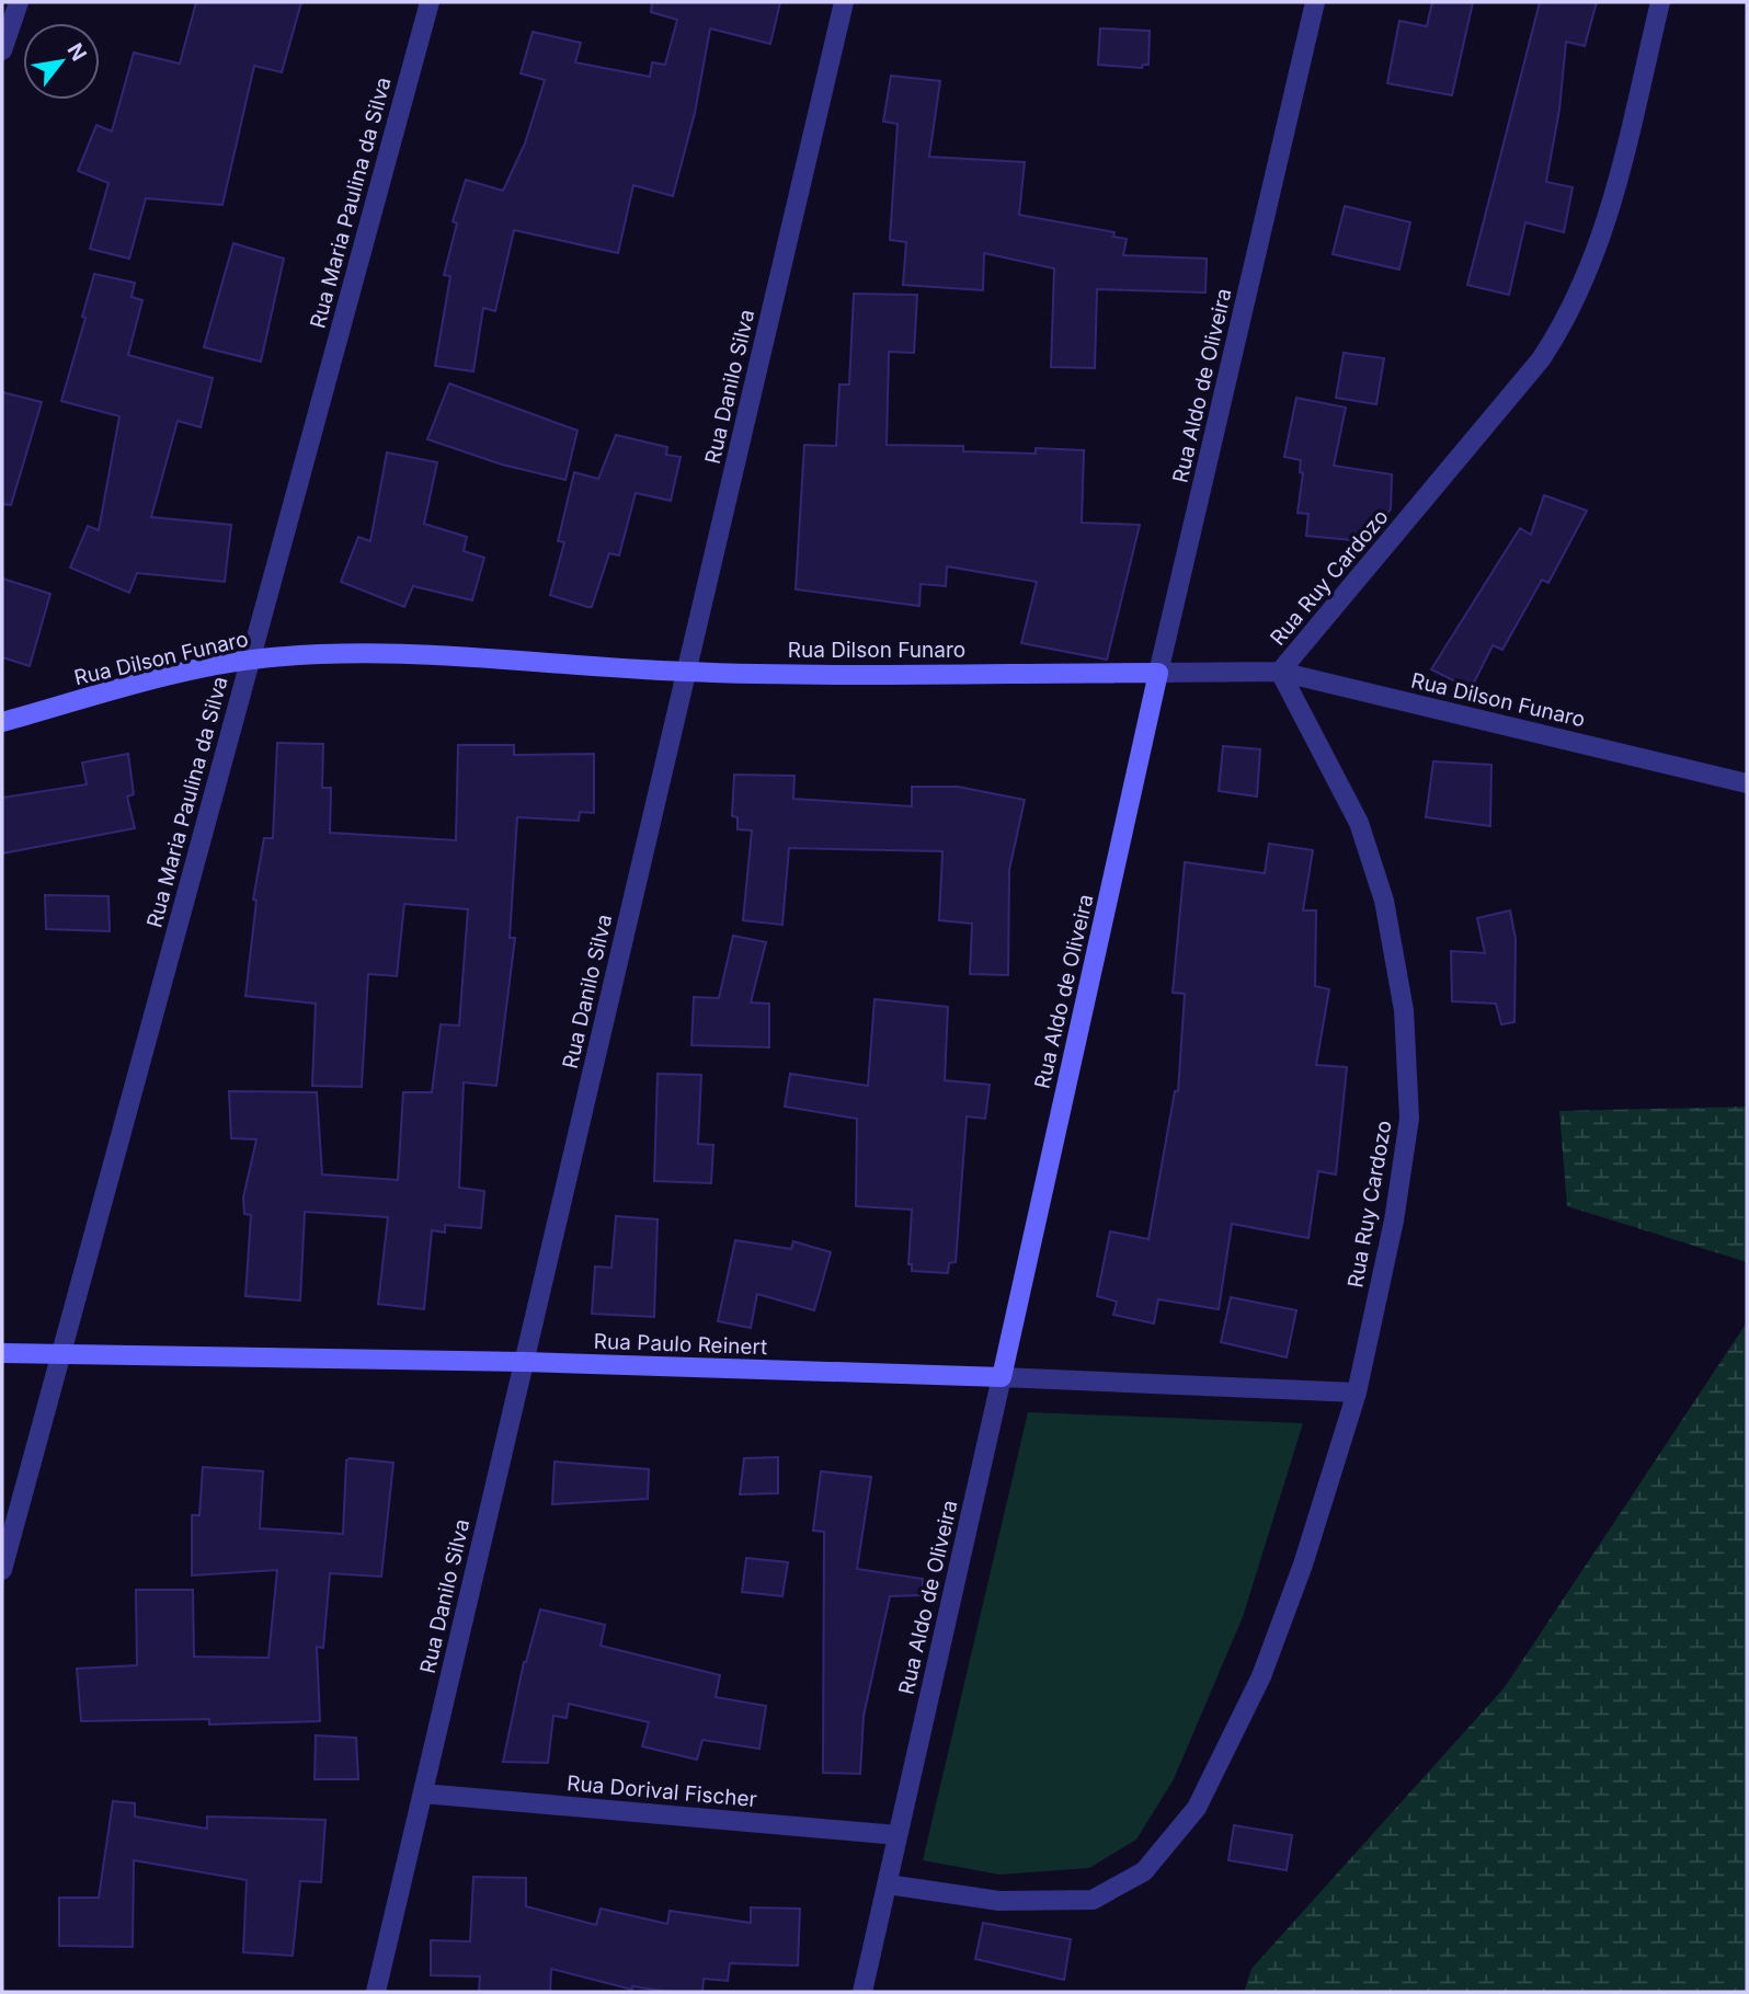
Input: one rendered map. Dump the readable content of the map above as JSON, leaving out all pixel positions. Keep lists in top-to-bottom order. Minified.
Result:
{"streets":{"street":["Rua Maria Paulina da Silva","Rua Aldo de Oliveira","Rua Danilo Silva","Rua Ruy Cardozo","Rua Dilson Funaro","Rua Paulo Reinert","Rua Dorival Fischer"]},"crossings":[["Rua Maria Paulina da Silva","Rua Dilson Funaro"],["Rua Maria Paulina da Silva","Rua Paulo Reinert"],["Rua Aldo de Oliveira","Rua Ruy Cardozo"],["Rua Aldo de Oliveira","Rua Dilson Funaro"],["Rua Aldo de Oliveira","Rua Paulo Reinert"],["Rua Aldo de Oliveira","Rua Dorival Fischer"],["Rua Danilo Silva","Rua Dilson Funaro"],["Rua Danilo Silva","Rua Paulo Reinert"],["Rua Danilo Silva","Rua Dorival Fischer"],["Rua Ruy Cardozo","Rua Dilson Funaro"],["Rua Ruy Cardozo","Rua Paulo Reinert"]],"north":"top right"}
